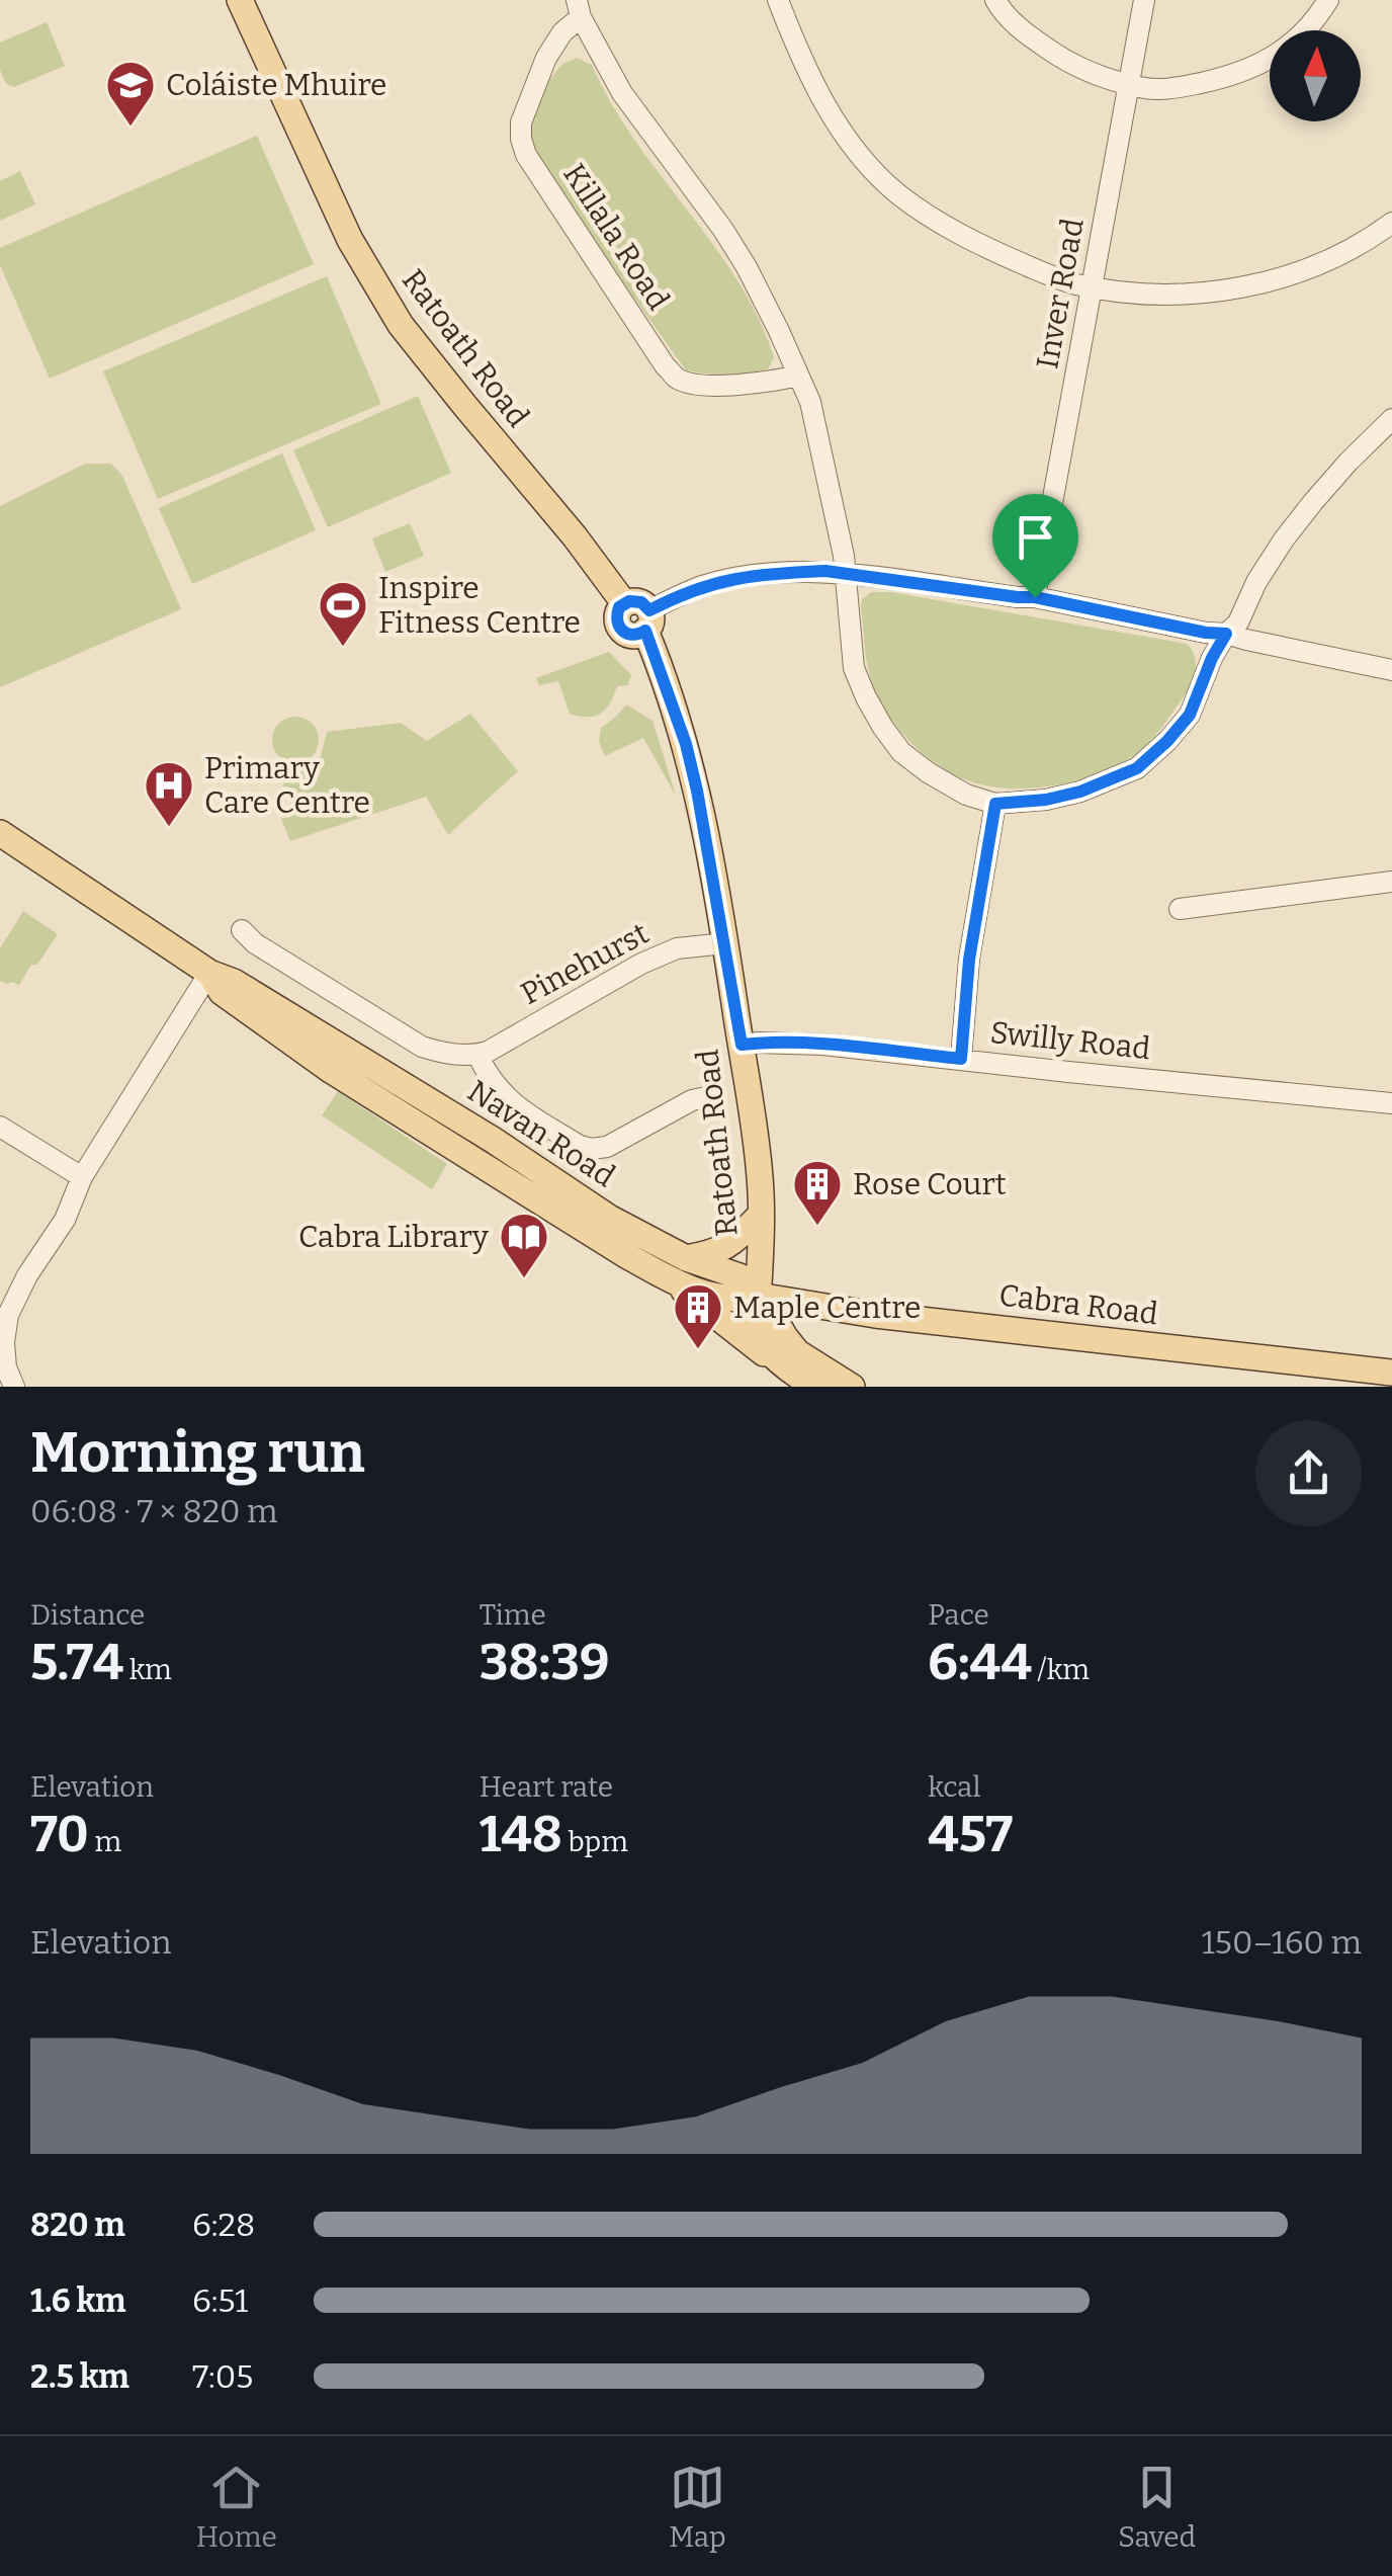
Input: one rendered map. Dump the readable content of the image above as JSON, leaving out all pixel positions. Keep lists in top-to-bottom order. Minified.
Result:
{"streets":{"main road":["Ratoath Road","Navan Road","Cabra Road"],"street":["Killala Road","Inver Road","Pinehurst","Swilly Road"]},"crossings":[["Ratoath Road","Pinehurst"],["Ratoath Road","Swilly Road"],["Ratoath Road","Navan Road"],["Ratoath Road","Cabra Road"],["Navan Road","Cabra Road"]],"places":{"school or university":["Coláiste Mhuire"],"sports":["Inspire Fitness Centre"],"hospital":["Primary Care Centre"],"building":["Rose Court","Maple Centre"],"library":["Cabra Library"]},"north":"top","page":{"heading":["Morning run","06:08 · 7 × 820 m"],"stats":[["Distance","5.74 km"],["Time","38:39"],["Pace","6:44 /km"],["Elevation","70 m"],["Heart rate","148 bpm"],["kcal","457"]],"chart":["Elevation","150–160 m"],"list":[{"name":"820 m","note":"6:28"},{"name":"1.6 km","note":"6:51"},{"name":"2.5 km","note":"7:05"}],"tabs":["Home","Map","Saved"]}}
